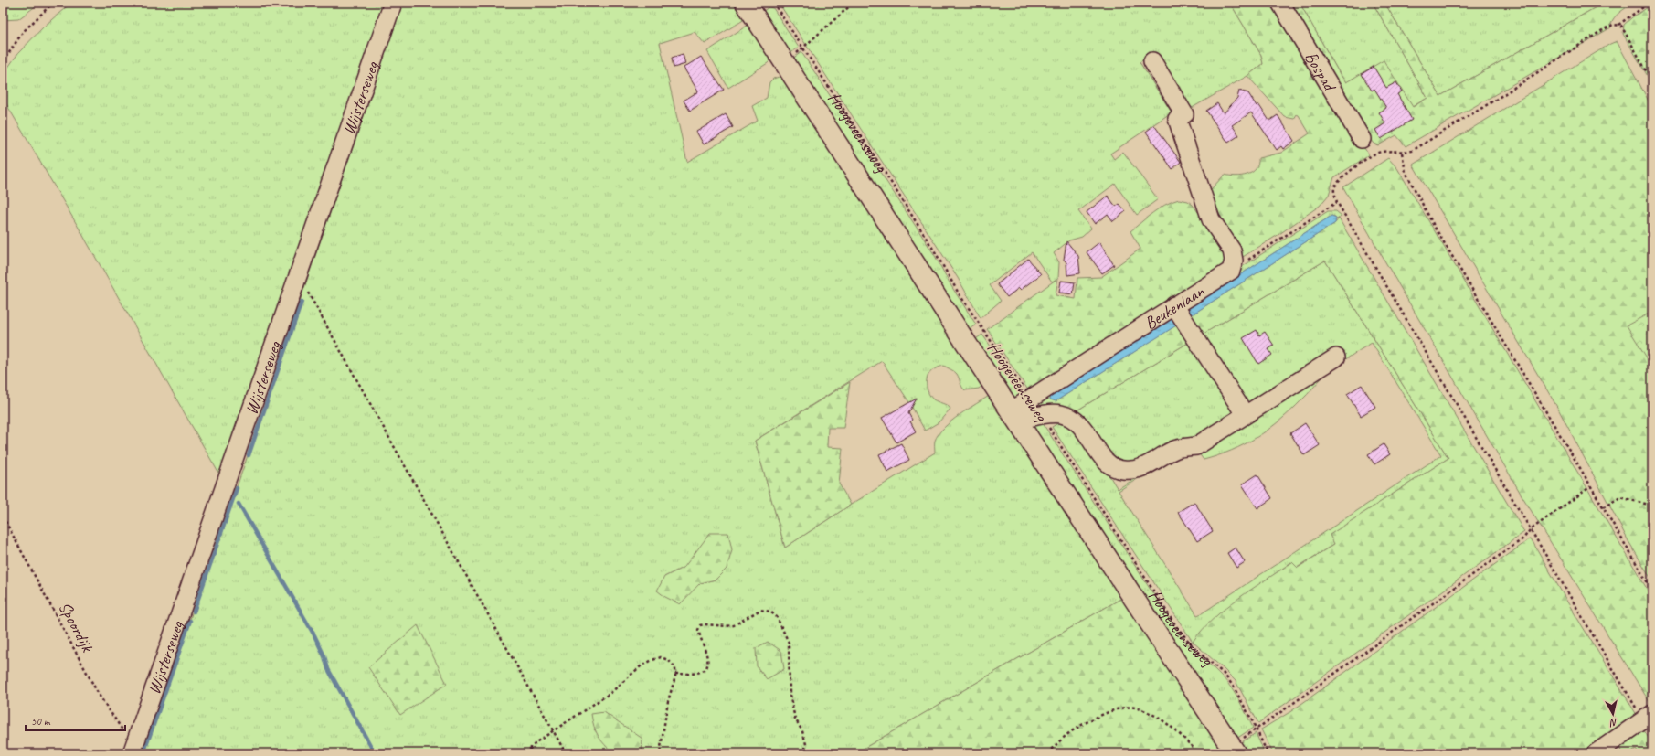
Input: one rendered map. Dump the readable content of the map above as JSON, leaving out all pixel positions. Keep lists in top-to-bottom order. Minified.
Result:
{"streets":{"main road":["Hoogeveenseweg"],"street":["Bospad","Wijsterseweg","Beukenlaan"],"path":["Spoordijk"]},"crossings":[["Wijsterseweg","Spoordijk"],["Hoogeveenseweg","Beukenlaan"]],"scale_bar":"50 m","north":"bottom"}
